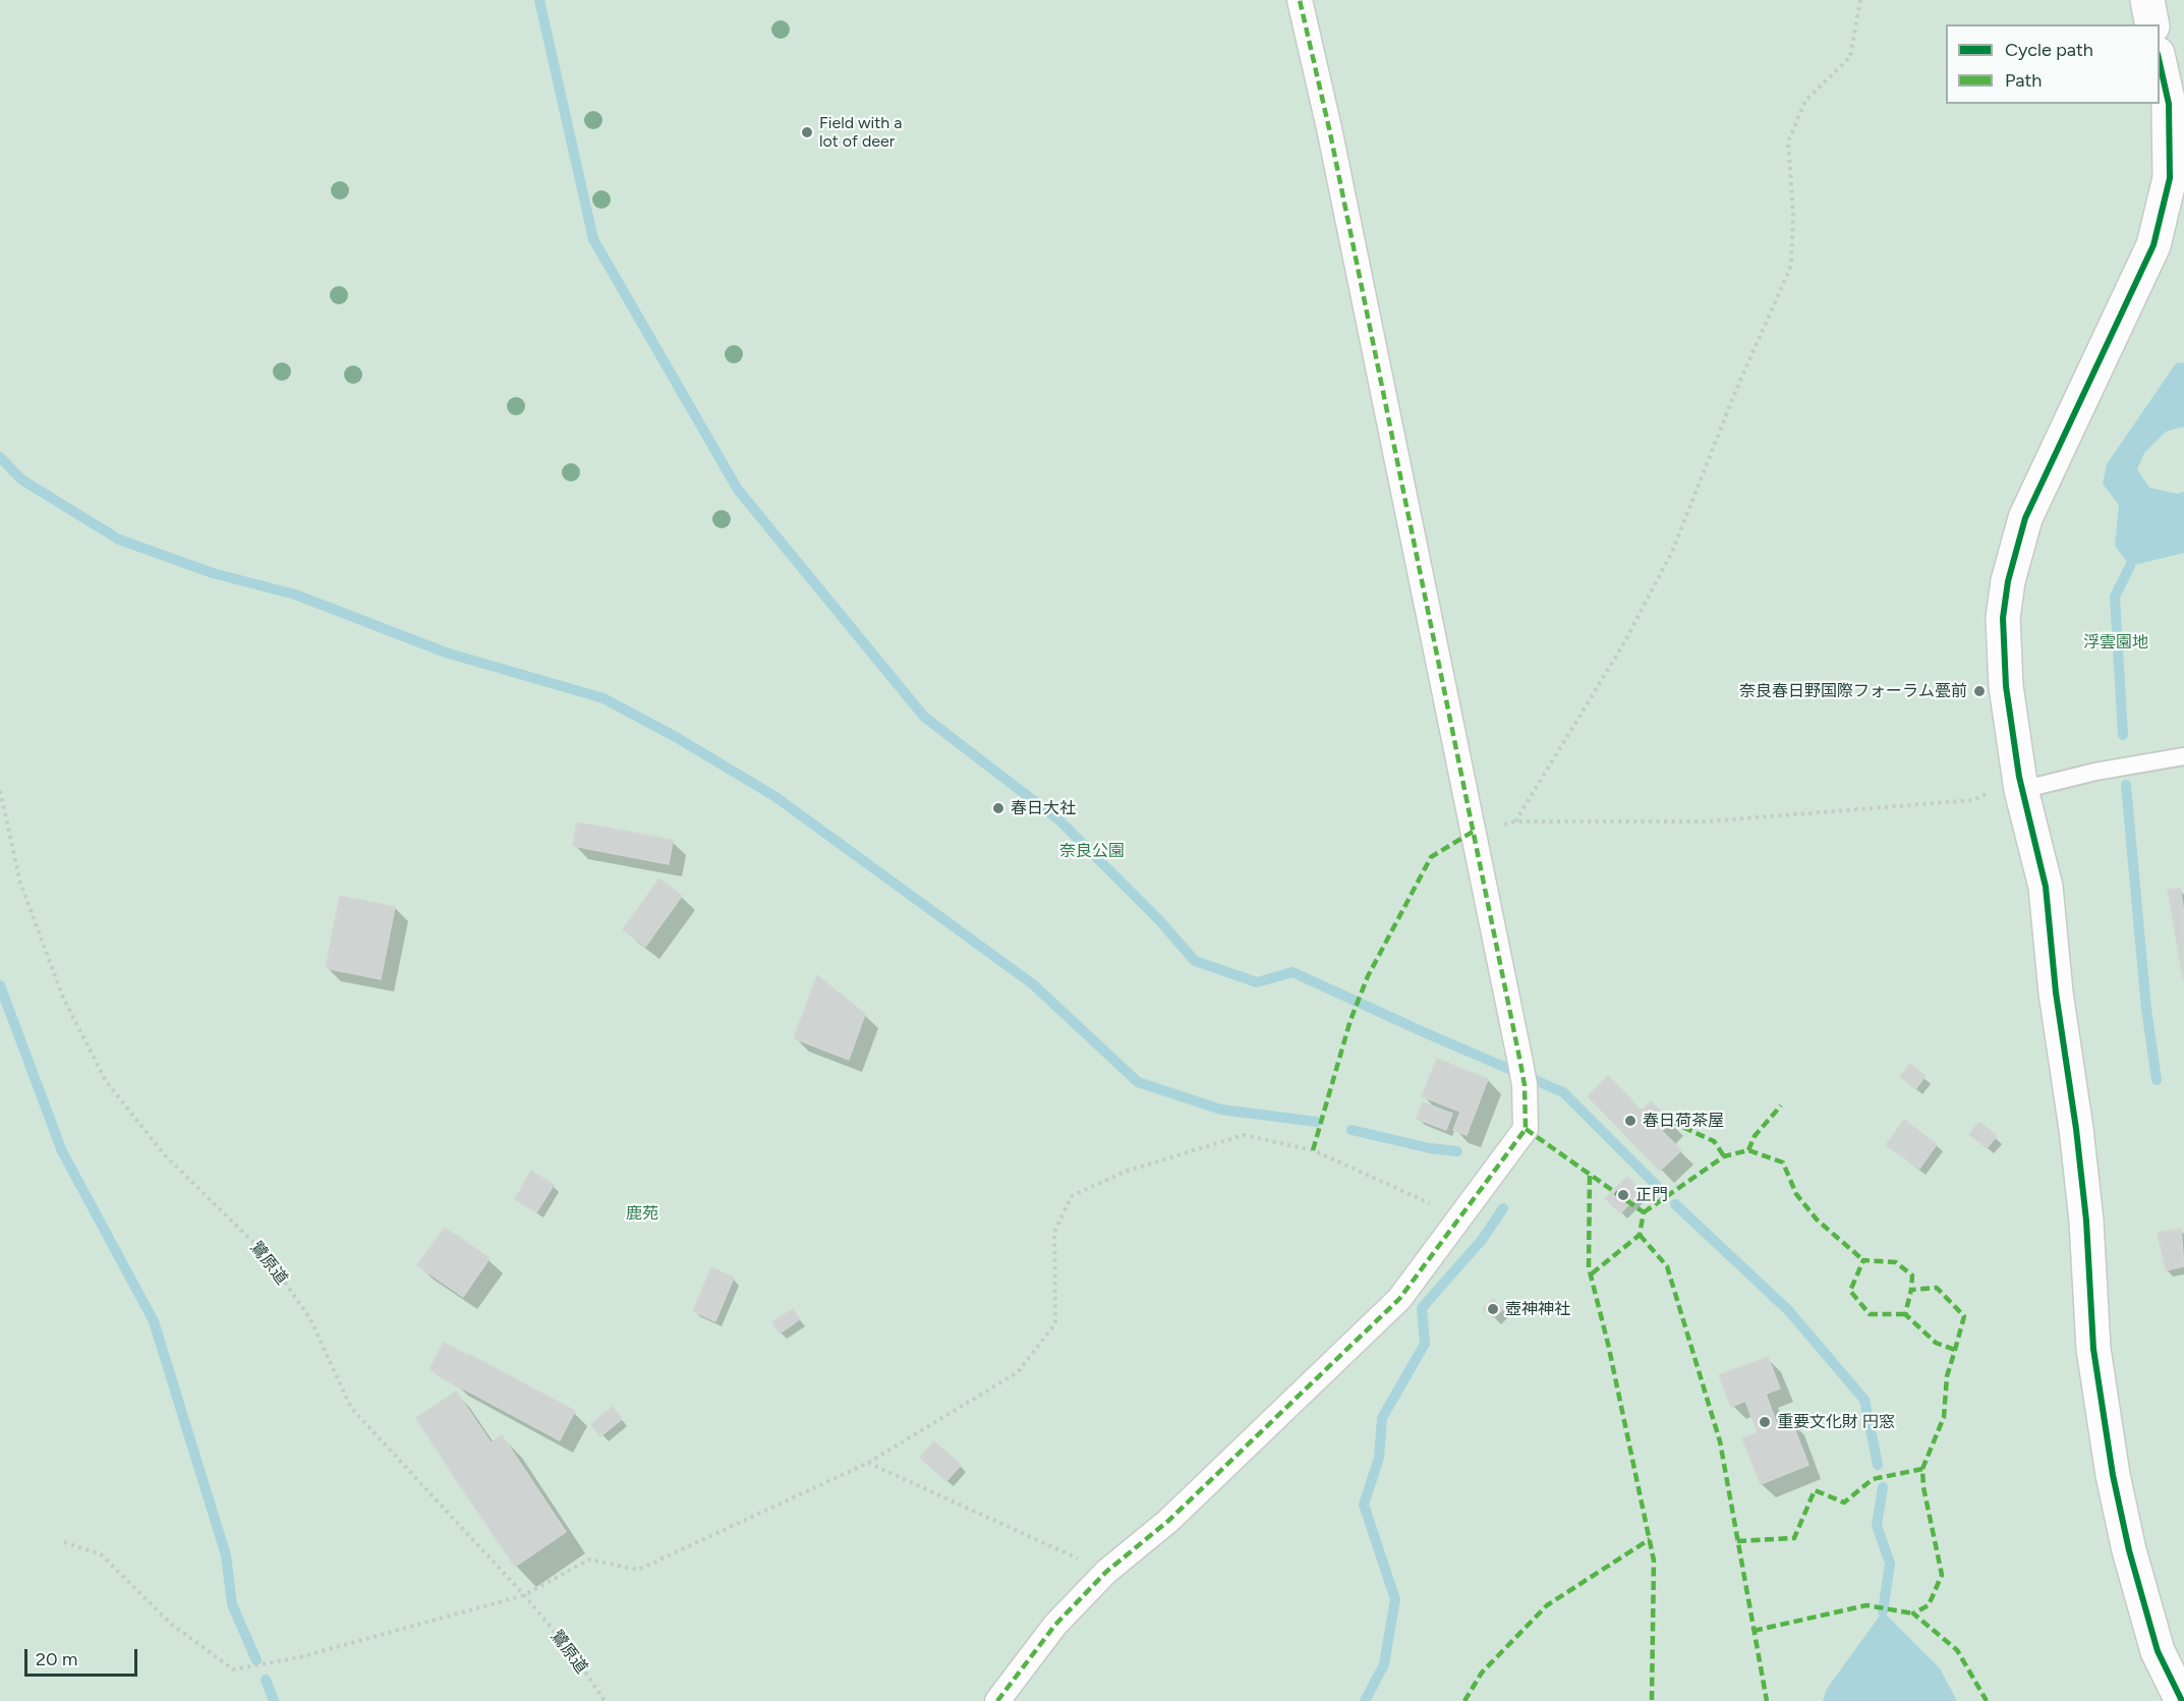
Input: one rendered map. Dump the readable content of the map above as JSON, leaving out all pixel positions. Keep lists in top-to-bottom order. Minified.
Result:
{"streets":{"path":["鷺原道"]},"parks":["浮雲園地","奈良公園","鹿苑"],"places":["Field with a lot of deer","奈良春日野国際フォーラム甍前","春日大社","春日荷茶屋","正門","壺神神社","重要文化財 円窓"],"legend":["Cycle path","Path"],"scale_bar":"20 m"}
